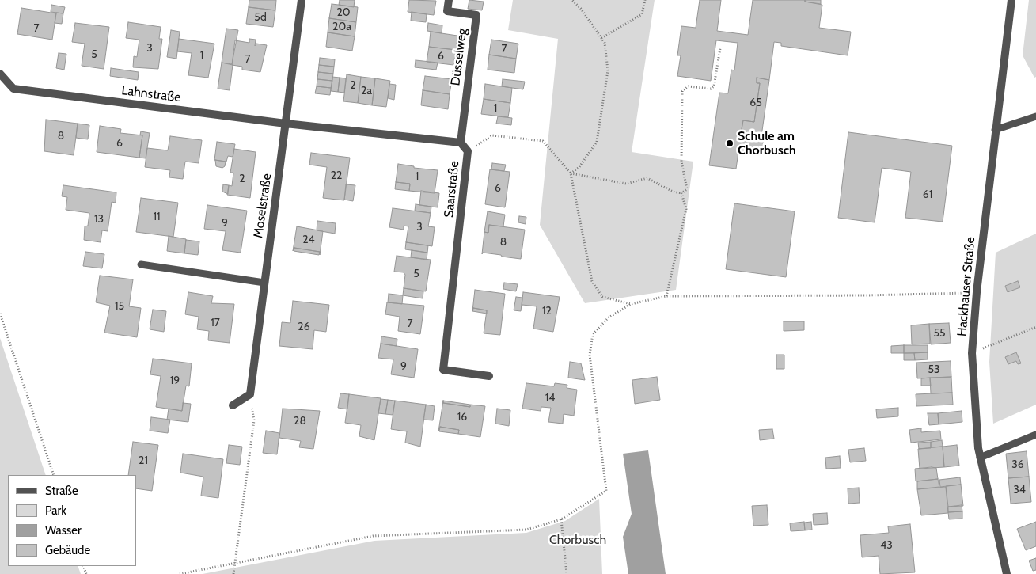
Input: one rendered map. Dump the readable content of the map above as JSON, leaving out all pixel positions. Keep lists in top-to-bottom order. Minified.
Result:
{"streets":{"street":["Düsselweg","Lahnstraße","Saarstraße","Moselstraße","Hackhauser Straße"]},"crossings":[["Düsselweg","Saarstraße"],["Lahnstraße","Saarstraße"],["Lahnstraße","Moselstraße"],["Saarstraße","Moselstraße"]],"parks":["Chorbusch"],"places":["Schule am Chorbusch"],"house_numbers":["20","5d","20a","7","3","7","5","1","6","7","2","2a","65","1","8","6","22","1","2","6","61","11","13","9","3","24","8","5","15","12","17","7","26","55","9","53","19","14","16","28","21","36","34","43"],"legend":["Straße","Park","Wasser","Gebäude"]}
